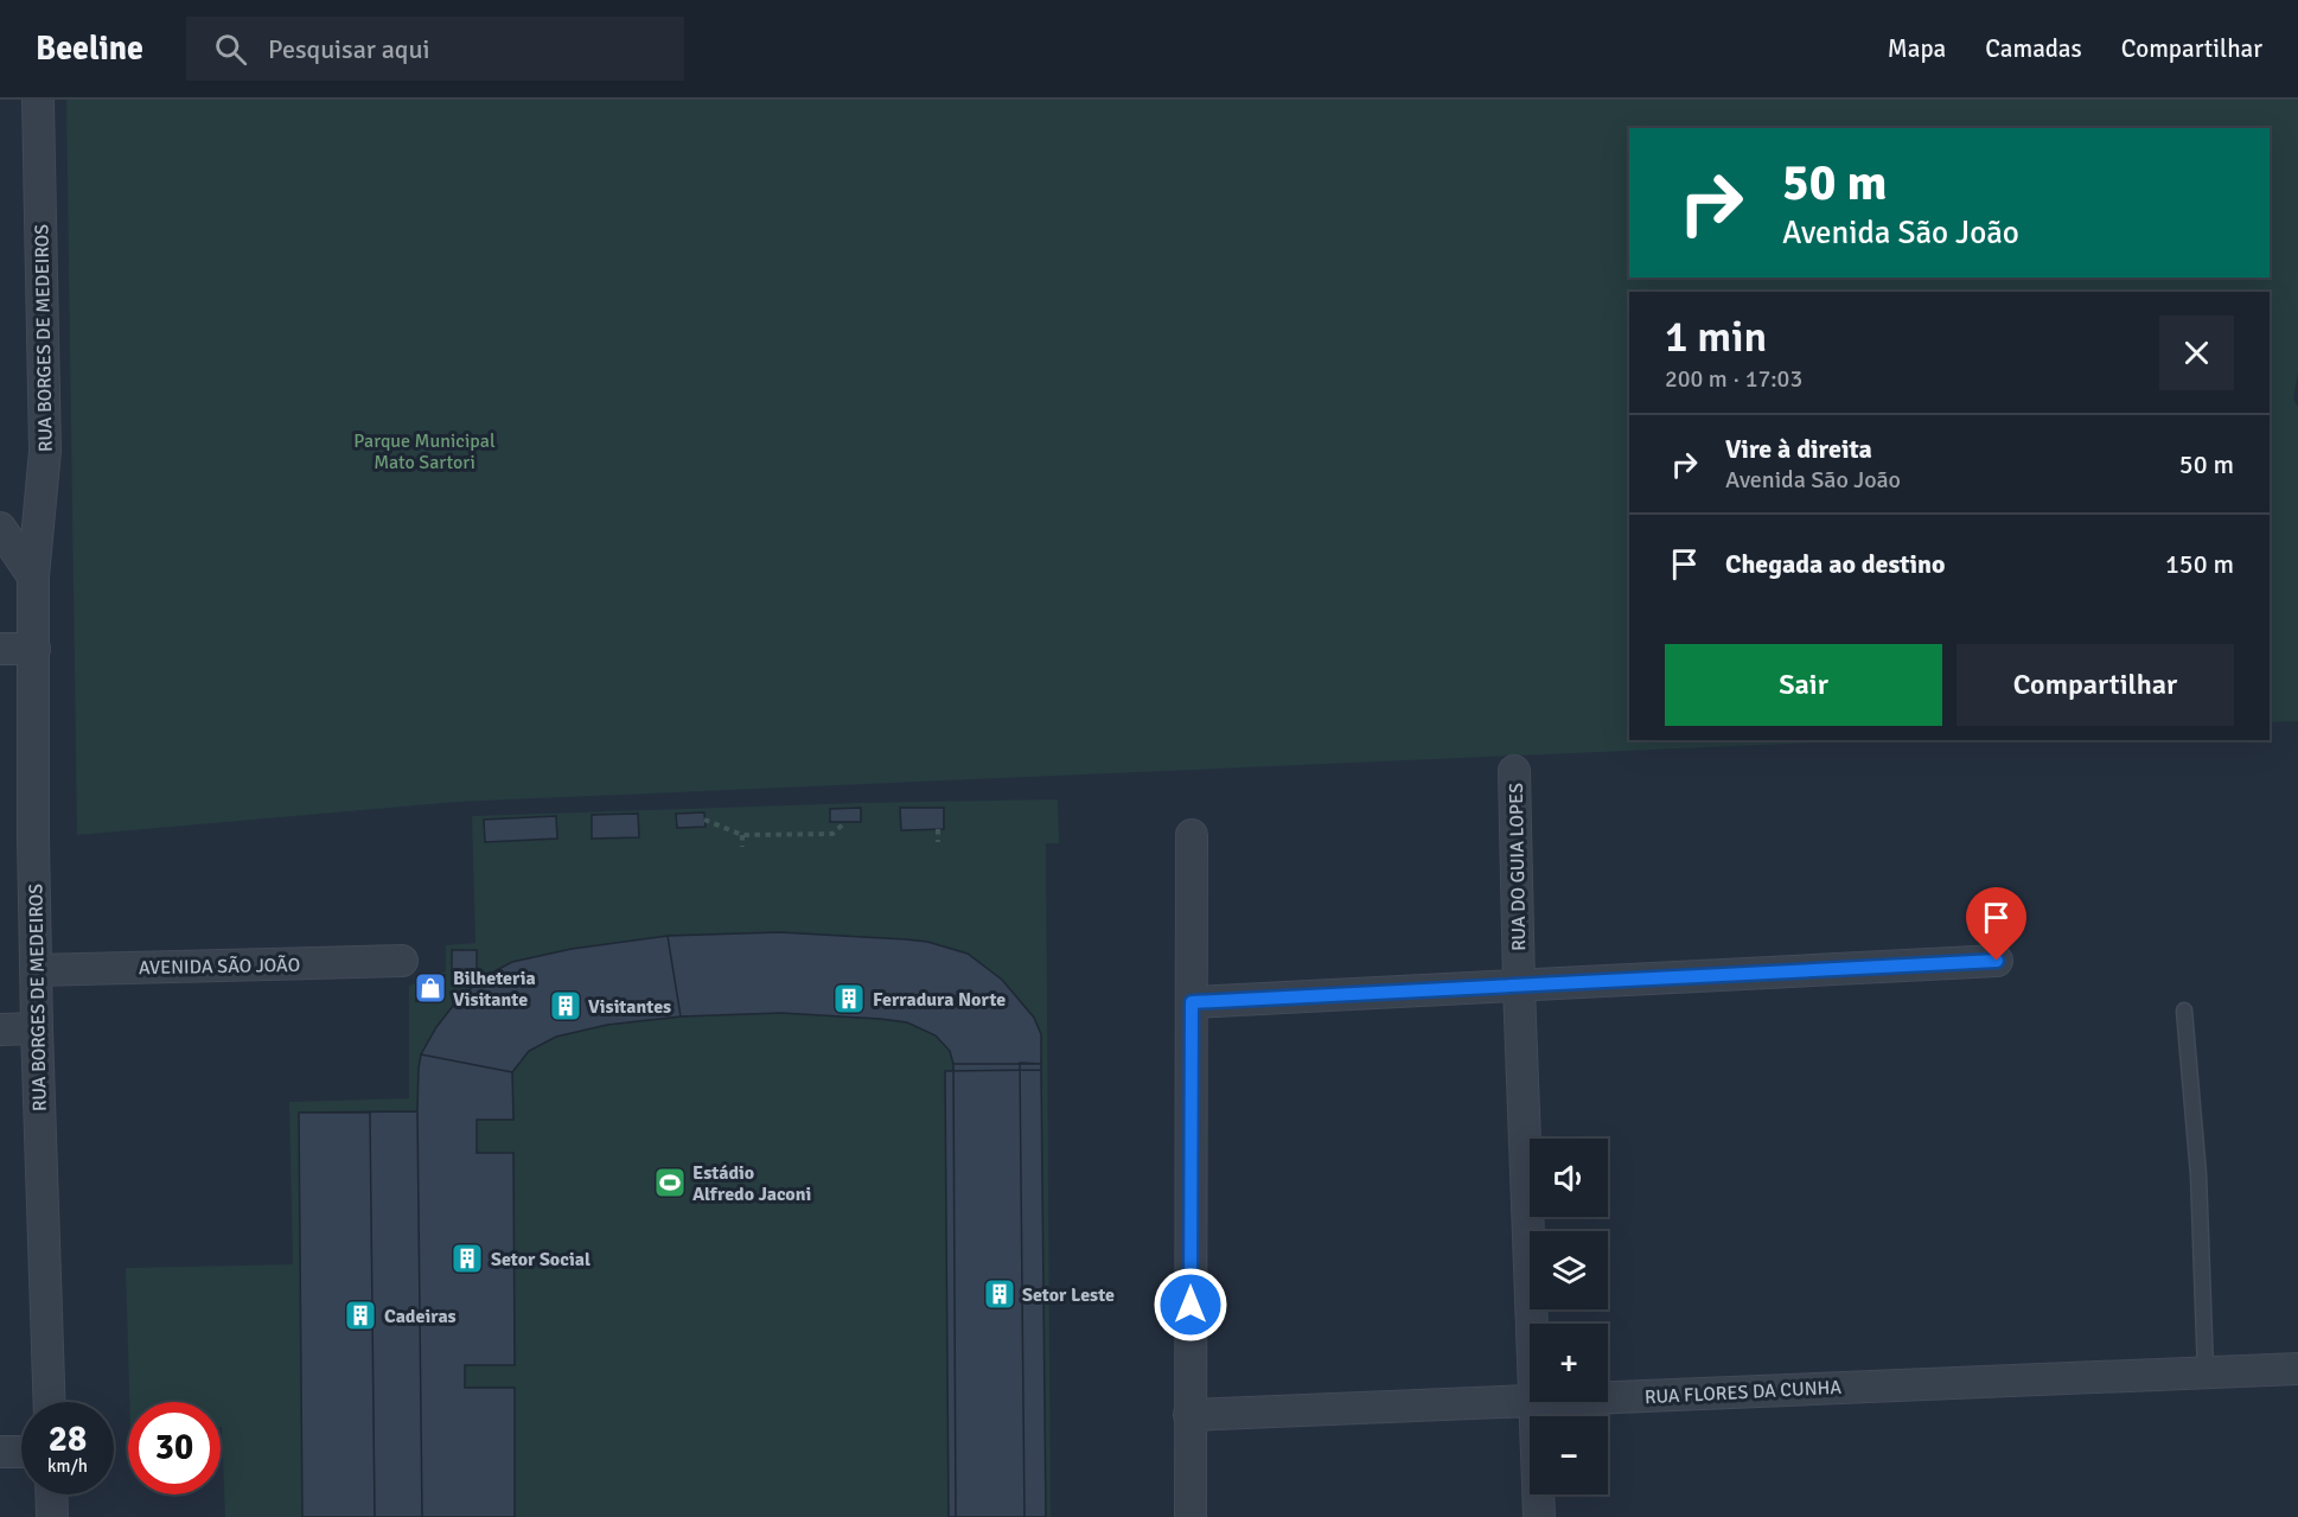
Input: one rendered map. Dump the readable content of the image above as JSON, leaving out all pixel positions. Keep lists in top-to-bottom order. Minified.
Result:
{"streets":{"street":["RUA BORGES DE MEDEIROS","RUA DO GUIA LOPES","AVENIDA SÃO JOÃO","RUA FLORES DA CUNHA"]},"crossings":[["RUA BORGES DE MEDEIROS","AVENIDA SÃO JOÃO"]],"parks":["Parque Municipal Mato Sartori"],"places":{"shop":["Bilheteria Visitante"],"building":["Ferradura Norte","Visitantes","Setor Social","Setor Leste","Cadeiras"],"sports":["Estádio Alfredo Jaconi"]},"page":{"header":"Beeline","search":"Pesquisar aqui","nav":["Mapa","Camadas","Compartilhar"],"turn":["50 m","Avenida São João"],"heading":["1 min","200 m · 17:03"],"list":[{"name":"Vire à direita","note":"Avenida São João","value":"50 m"},{"name":"Chegada ao destino","value":"150 m"}],"buttons":["Sair","Compartilhar"],"map_buttons":["+","−"],"speed":"28 km/h","limit":"30"}}
